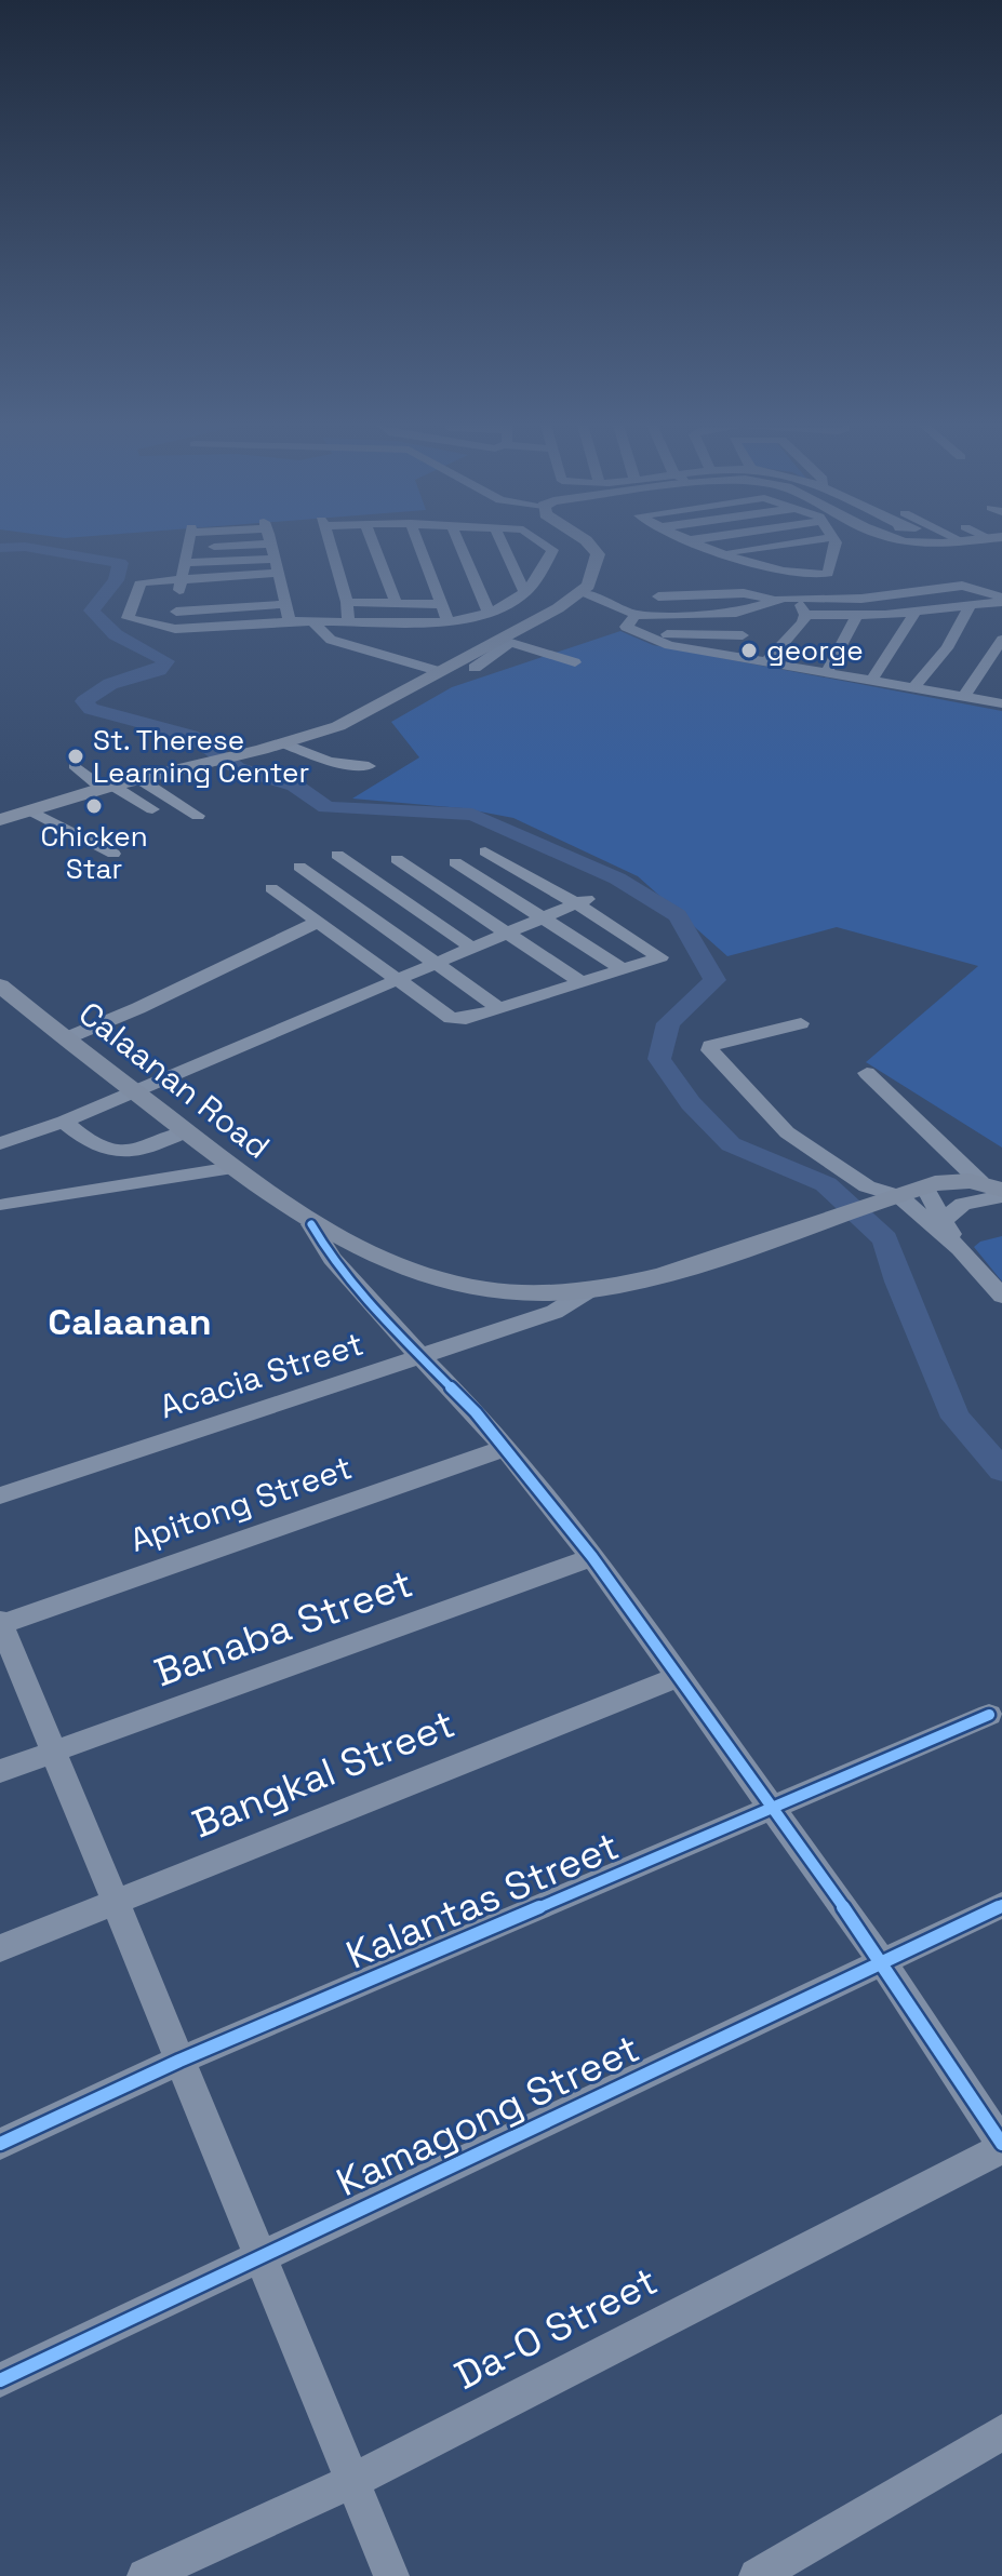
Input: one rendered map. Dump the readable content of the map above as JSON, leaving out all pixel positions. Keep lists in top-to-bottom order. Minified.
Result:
{"streets":{"main road":["Calaanan Road"],"street":["Acacia Street","Apitong Street","Banaba Street","Bangkal Street","Kalantas Street","Kamagong Street","Da-O Street"]},"crossings":[["Calaanan Road","Acacia Street"]],"districts":["Calaanan"],"places":["george","St. Therese Learning Center","Chicken Star"]}
